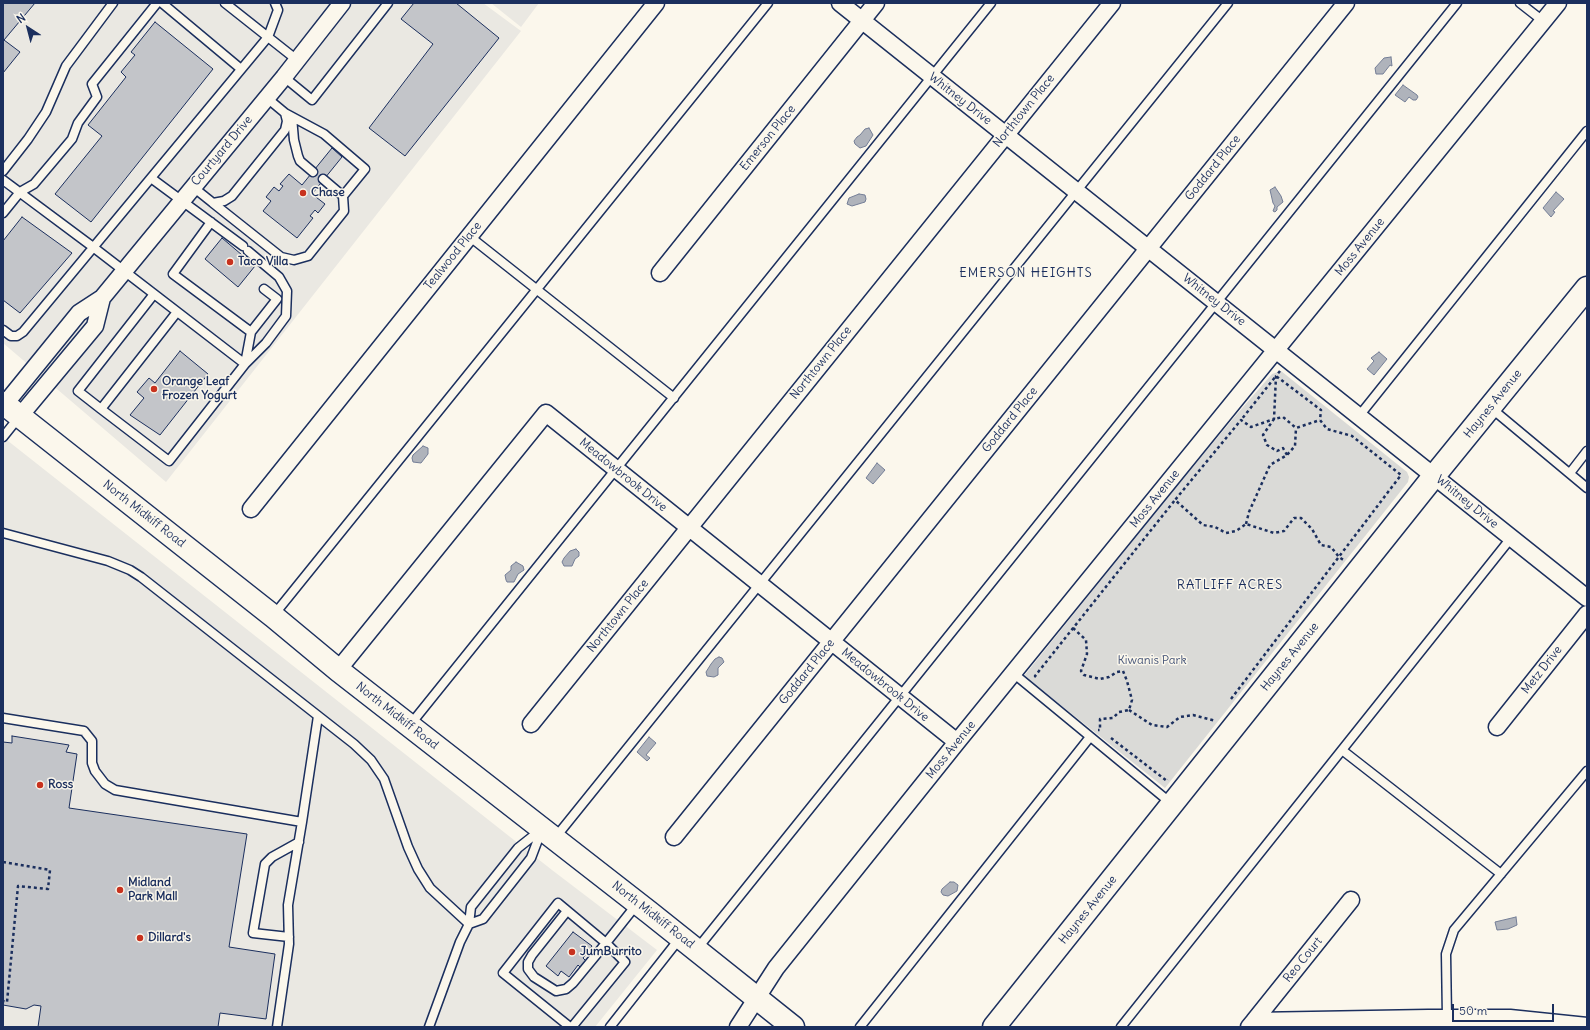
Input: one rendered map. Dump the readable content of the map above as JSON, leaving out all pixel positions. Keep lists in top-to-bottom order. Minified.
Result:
{"streets":{"main road":["Haynes Avenue","North Midkiff Road"],"street":["Whitney Drive","Northtown Place","Emerson Place","Courtyard Drive","Goddard Place","Moss Avenue","Tealwood Place","Meadowbrook Drive","Metz Drive","Reo Court"]},"crossings":[["Whitney Drive","Northtown Place"],["Whitney Drive","Emerson Place"],["Whitney Drive","Goddard Place"],["Whitney Drive","Moss Avenue"],["Whitney Drive","Haynes Avenue"],["Northtown Place","Meadowbrook Drive"],["Courtyard Drive","North Midkiff Road"],["Goddard Place","Meadowbrook Drive"],["Moss Avenue","Meadowbrook Drive"],["Moss Avenue","North Midkiff Road"],["Meadowbrook Drive","North Midkiff Road"]],"districts":["EMERSON HEIGHTS","RATLIFF ACRES"],"parks":["Kiwanis Park"],"places":["Chase","Taco Villa","Orange Leaf Frozen Yogurt","Ross","Midland Park Mall","Dillard's","JumBurrito"],"scale_bar":"50 m","north":"top left"}
